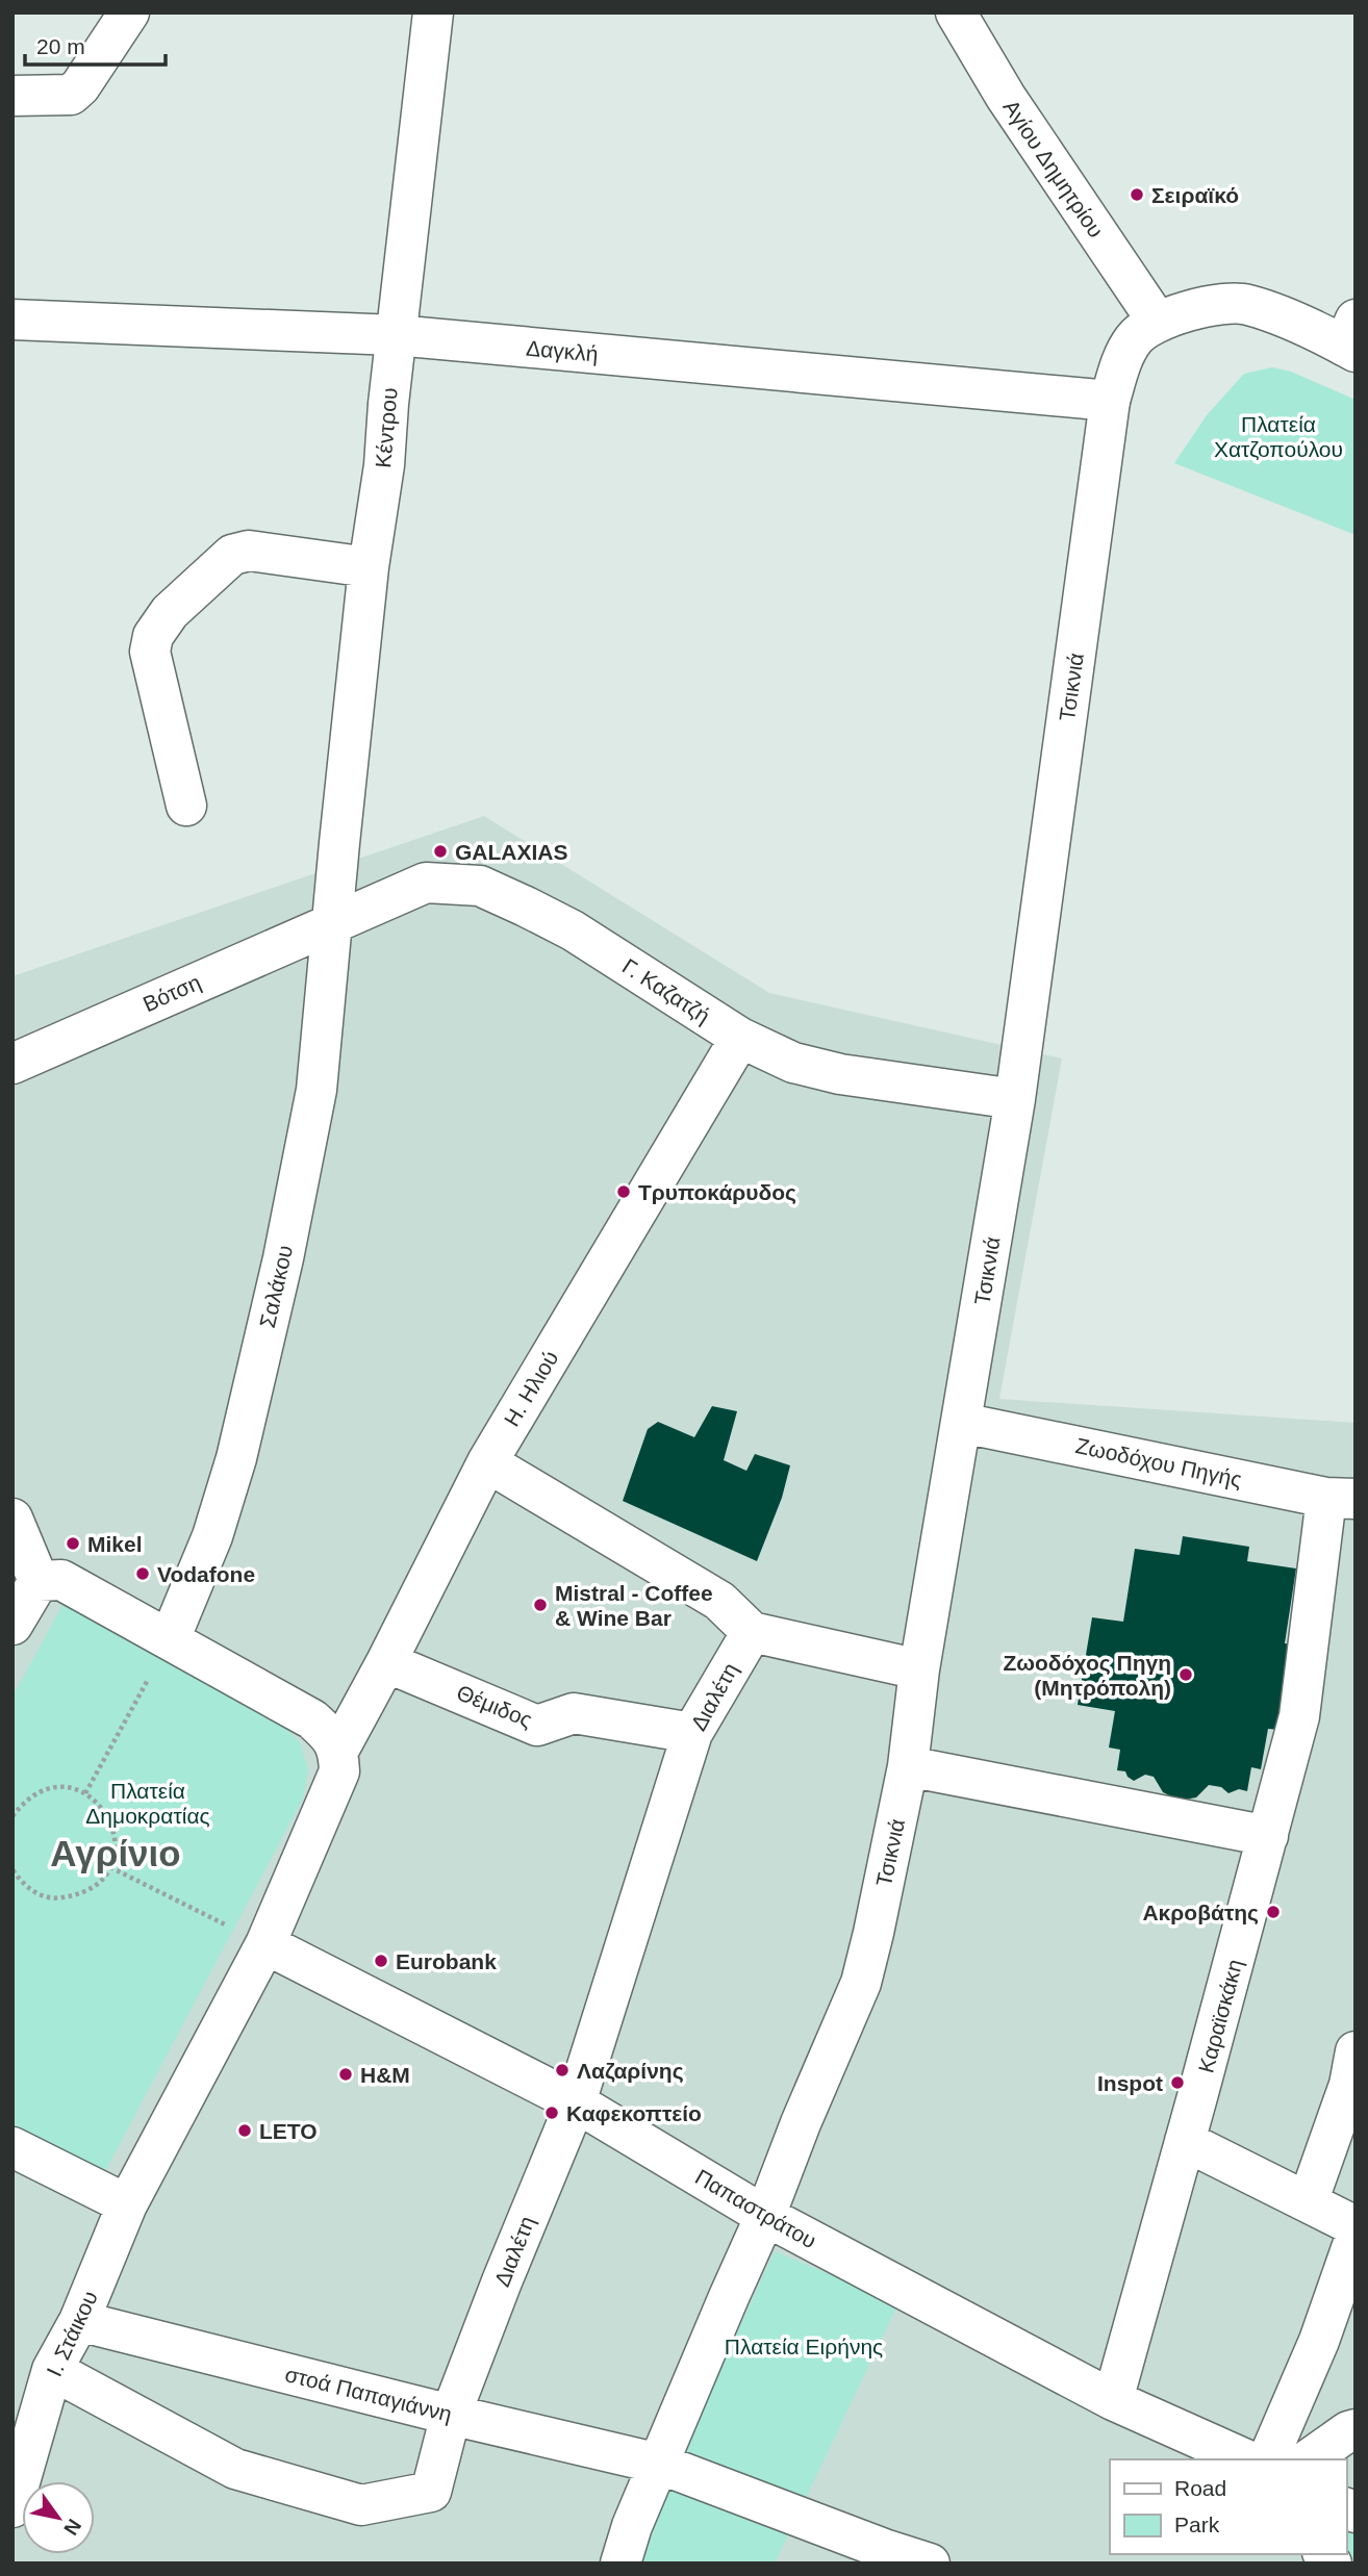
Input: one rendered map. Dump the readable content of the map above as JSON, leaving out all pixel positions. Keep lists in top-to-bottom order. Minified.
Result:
{"streets":{"street":["Αγίου Δημητρίου","Δαγκλή","Κέντρου","Τσικνιά","Γ. Καζατζή","Βότση","Σαλάκου","Η. Ηλιού","Ζωοδόχου Πηγής","Διαλέτη","Θέμιδος","Καραϊσκάκη","Παπαστράτου","Ι. Στάικου","στοά Παπαγιάννη"]},"crossings":[["Αγίου Δημητρίου","Τσικνιά"],["Δαγκλή","Κέντρου"],["Δαγκλή","Τσικνιά"],["Κέντρου","Σαλάκου"],["Τσικνιά","Γ. Καζατζή"],["Τσικνιά","Ζωοδόχου Πηγής"],["Τσικνιά","Παπαστράτου"],["Γ. Καζατζή","Βότση"],["Γ. Καζατζή","Σαλάκου"],["Γ. Καζατζή","Η. Ηλιού"],["Βότση","Σαλάκου"],["Η. Ηλιού","Θέμιδος"],["Ζωοδόχου Πηγής","Καραϊσκάκη"],["Διαλέτη","Θέμιδος"],["Διαλέτη","Παπαστράτου"],["Διαλέτη","Ι. Στάικου"],["Διαλέτη","στοά Παπαγιάννη"],["Καραϊσκάκη","Παπαστράτου"],["Ι. Στάικου","στοά Παπαγιάννη"]],"districts":["Αγρίνιο"],"parks":["Πλατεία Χατζοπούλου","Πλατεία Δημοκρατίας","Πλατεία Ειρήνης"],"places":["Σειραϊκό","GALAXIAS","Τρυποκάρυδος","Mikel","Vodafone","Mistral - Coffee & Wine Bar","Ζωοδόχος Πηγη (Μητρόπολη)","Ακροβάτης","Eurobank","Λαζαρίνης","H&M","Inspot","Καφεκοπτείο","LETO"],"legend":["Road","Park"],"scale_bar":"20 m","north":"bottom right"}
